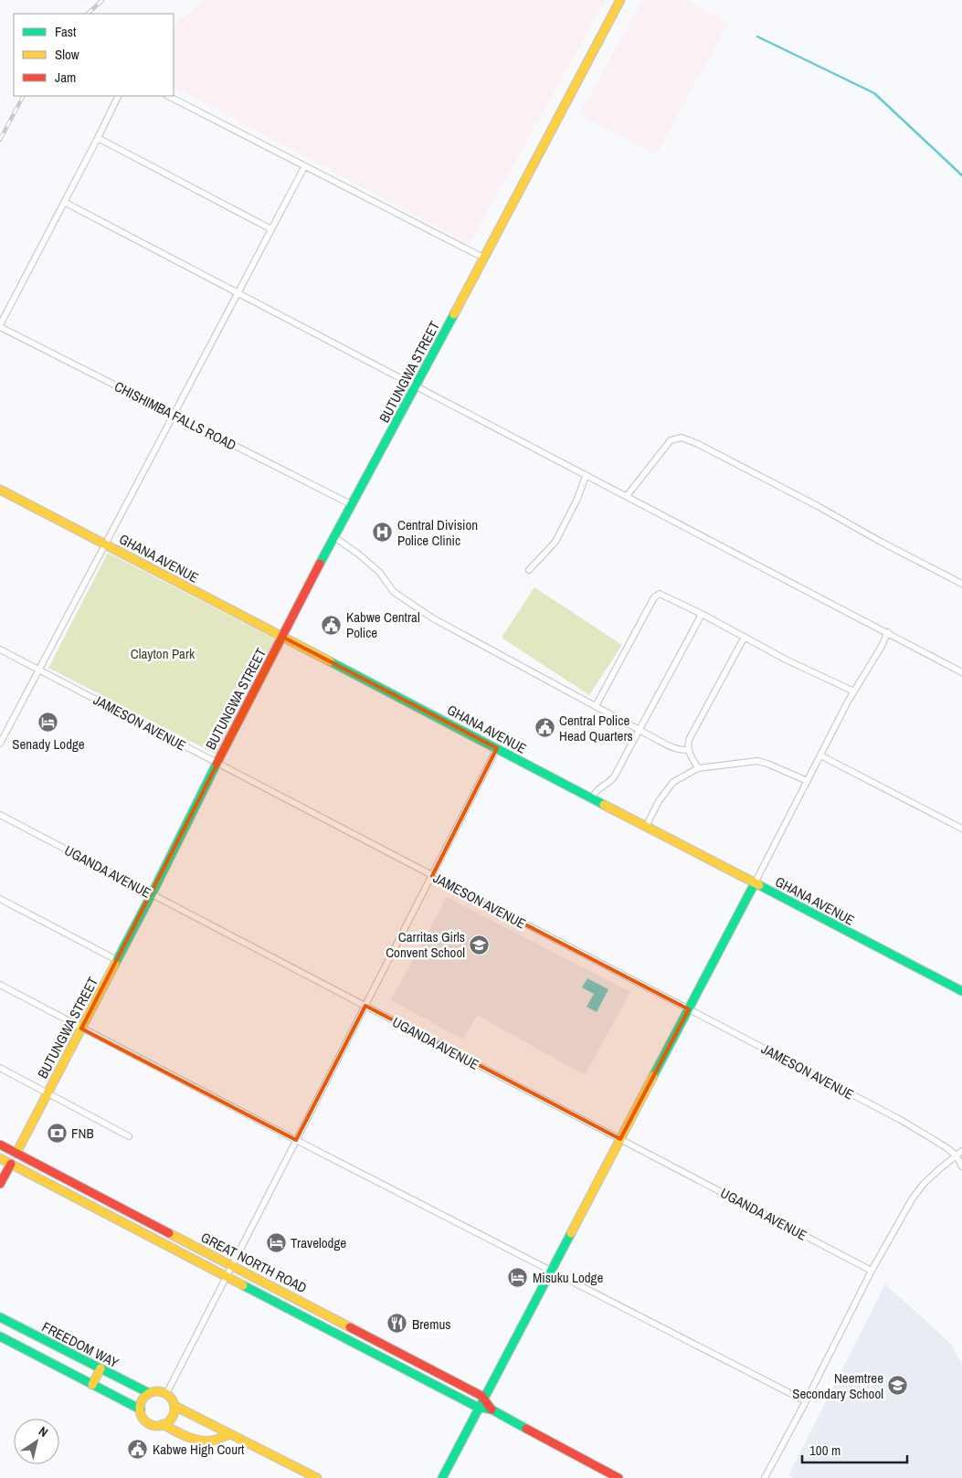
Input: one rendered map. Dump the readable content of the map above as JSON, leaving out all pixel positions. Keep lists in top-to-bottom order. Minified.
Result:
{"streets":{"main road":["BUTUNGWA STREET","GHANA AVENUE","GREAT NORTH ROAD","FREEDOM WAY"],"street":["CHISHIMBA FALLS ROAD","JAMESON AVENUE","UGANDA AVENUE"]},"crossings":[["BUTUNGWA STREET","CHISHIMBA FALLS ROAD"],["BUTUNGWA STREET","GHANA AVENUE"],["BUTUNGWA STREET","JAMESON AVENUE"],["BUTUNGWA STREET","UGANDA AVENUE"],["BUTUNGWA STREET","GREAT NORTH ROAD"]],"parks":["Clayton Park"],"places":{"hospital":["Central Division Police Clinic"],"public building":["Kabwe Central Police","Central Police Head Quarters","Kabwe High Court"],"hotel":["Senady Lodge","Travelodge","Misuku Lodge"],"school or university":["Carritas Girls Convent School","Neemtree Secondary School"],"bank":["FNB"],"restaurant":["Bremus"]},"legend":["Fast","Slow","Jam"],"scale_bar":"100 m","north":"top right"}
